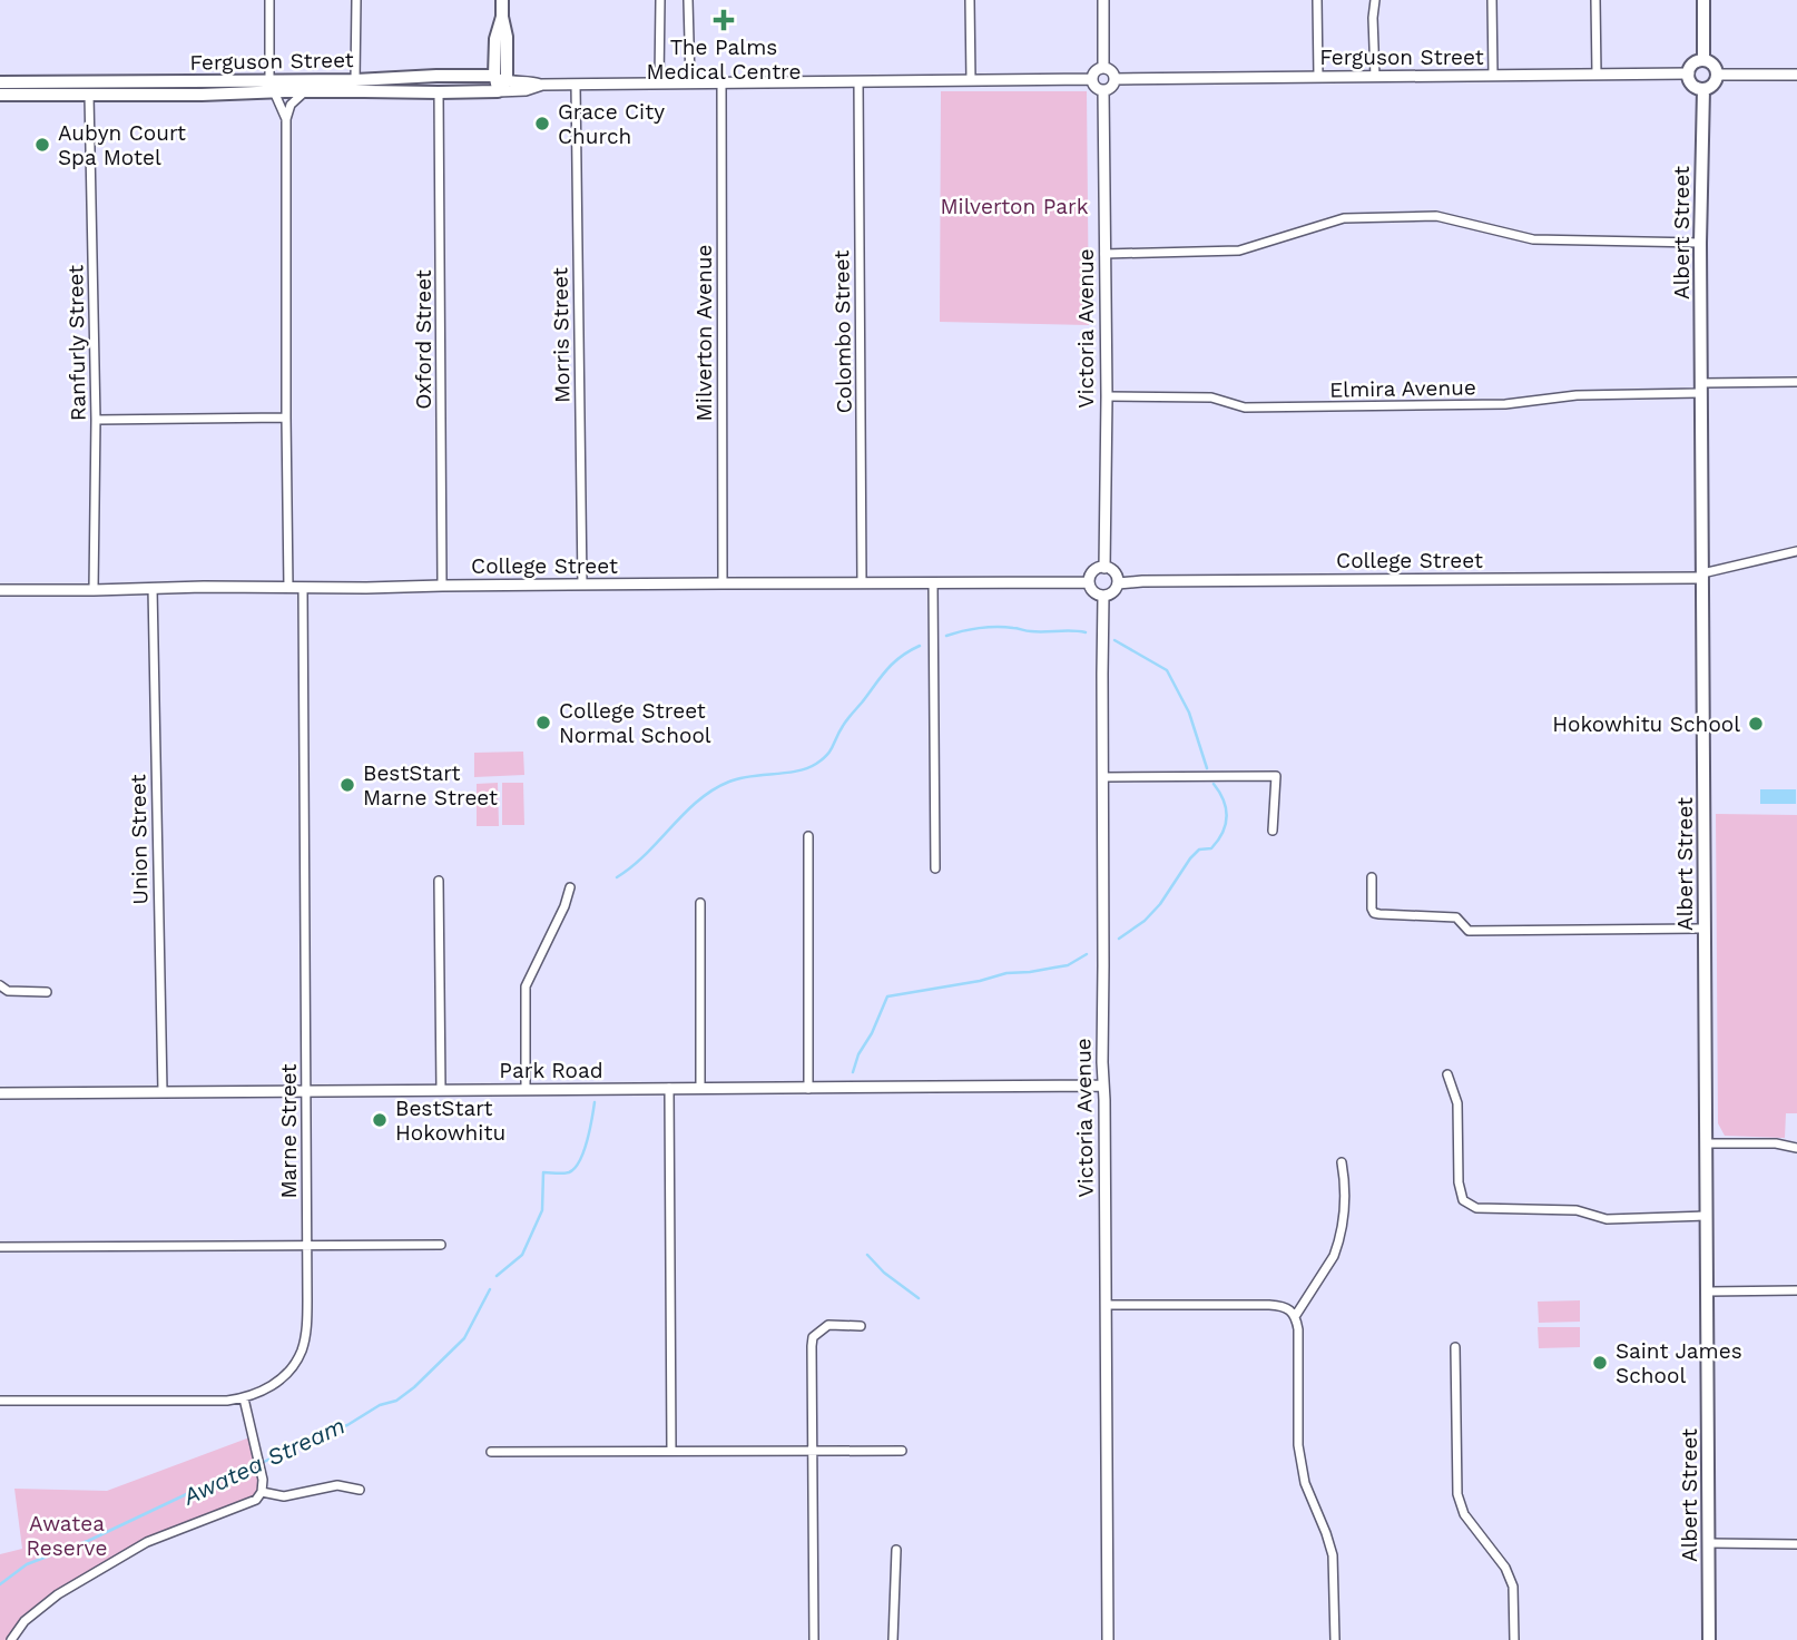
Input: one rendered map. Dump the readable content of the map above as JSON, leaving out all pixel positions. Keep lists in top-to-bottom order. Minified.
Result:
{"streets":{"main road":["Ferguson Street","Albert Street"],"street":["Victoria Avenue","Colombo Street","Milverton Avenue","Morris Street","Oxford Street","Ranfurly Street","Elmira Avenue","College Street","Union Street","Park Road","Marne Street"]},"crossings":[["Ferguson Street","Albert Street"],["Ferguson Street","Victoria Avenue"],["Ferguson Street","Colombo Street"],["Ferguson Street","Milverton Avenue"],["Ferguson Street","Morris Street"],["Ferguson Street","Oxford Street"],["Ferguson Street","Ranfurly Street"],["Albert Street","Elmira Avenue"],["Albert Street","College Street"],["Victoria Avenue","Elmira Avenue"],["Victoria Avenue","College Street"],["Victoria Avenue","Park Road"],["Colombo Street","College Street"],["Milverton Avenue","College Street"],["Morris Street","College Street"],["Oxford Street","College Street"],["Ranfurly Street","College Street"],["College Street","Union Street"],["College Street","Marne Street"],["Union Street","Park Road"],["Park Road","Marne Street"]],"water":["Awatea Stream"],"parks":["Milverton Park","Awatea Reserve"],"places":{"health":["The Palms Medical Centre"],"other":["Grace City Church","Aubyn Court Spa Motel","College Street Normal School","Hokowhitu School","BestStart Marne Street","BestStart Hokowhitu","Saint James School"]}}
